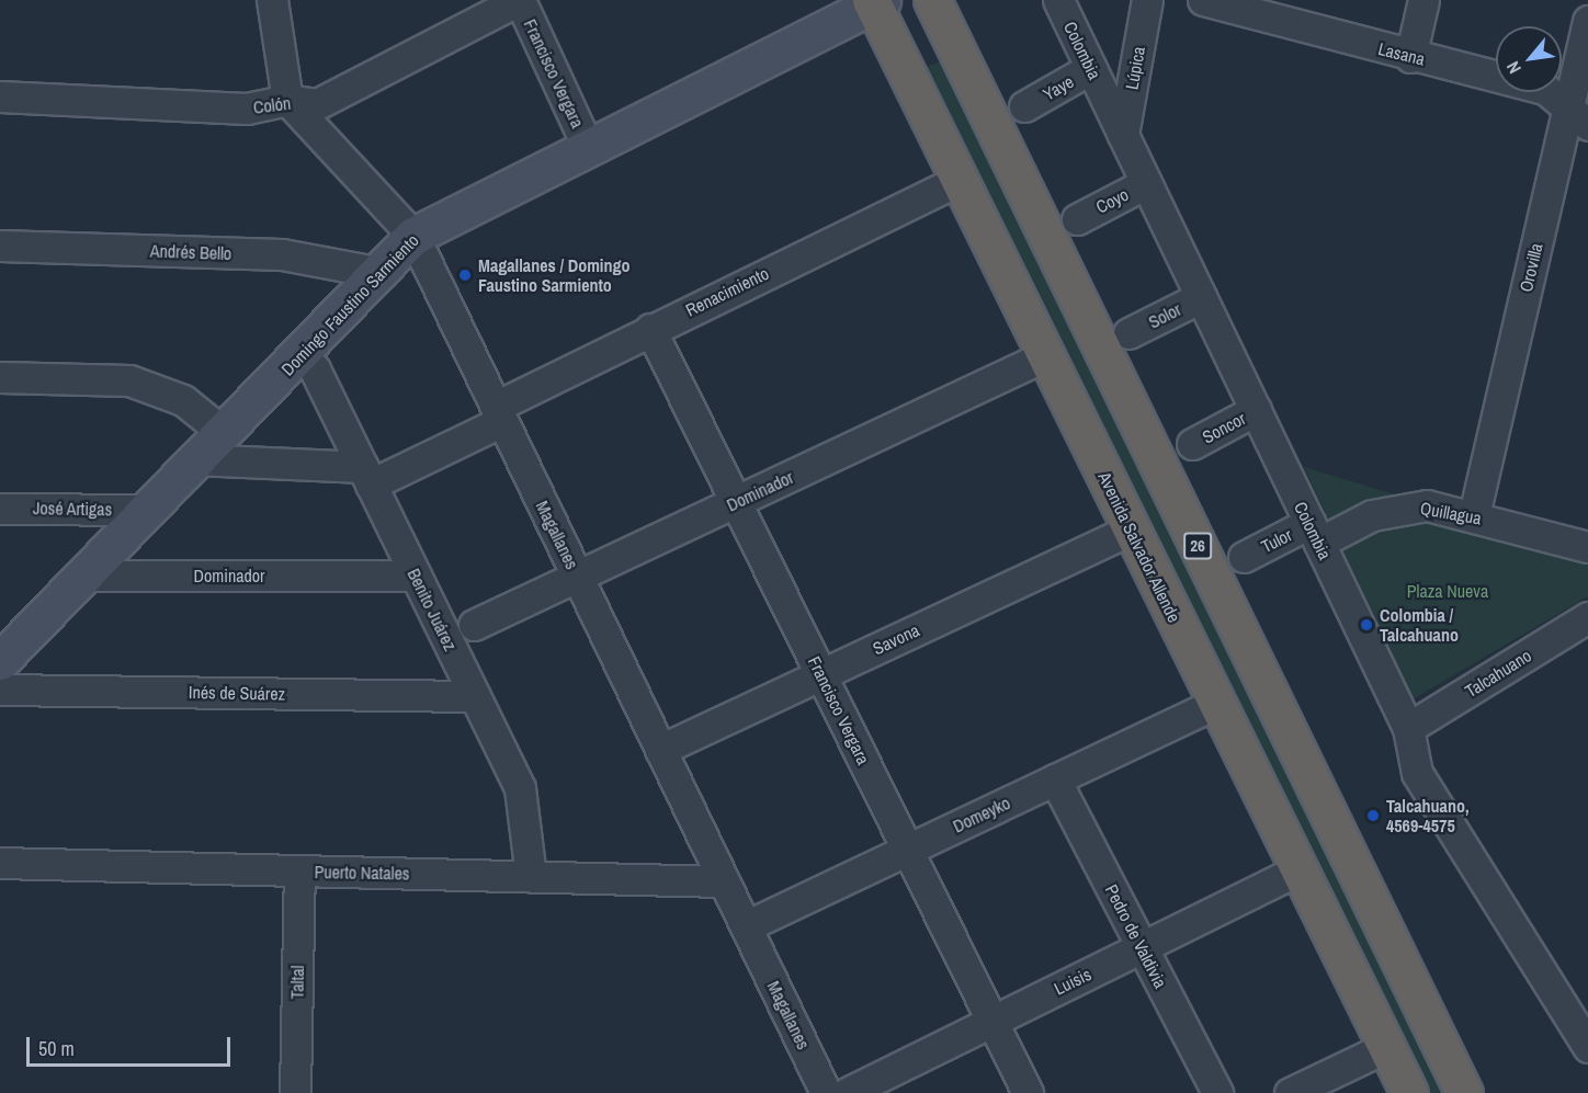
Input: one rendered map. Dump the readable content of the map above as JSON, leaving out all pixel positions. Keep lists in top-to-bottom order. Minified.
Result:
{"streets":{"highway":["26","Avenida Salvador Allende"],"main road":["Domingo Faustino Sarmiento"],"street":["Colombia","Lasana","Lúpica","Francisco Vergara","Yaye","Colón","Coyo","Andrés Bello","Orovilla","Renacimiento","Solor","Soncor","Dominador","José Artigas","Quillagua","Magallanes","Tulor","Benito Juárez","Savona","Talcahuano","Inés de Suárez","Domeyko","Puerto Natales","Pedro de Valdivia","Luisis","Taltal"]},"crossings":[["Colombia","Lúpica"],["Colombia","Yaye"],["Colombia","Coyo"],["Colombia","Solor"],["Colombia","Soncor"],["Colombia","Quillagua"],["Colombia","Tulor"],["Colombia","Talcahuano"],["Lasana","Orovilla"],["Francisco Vergara","Colón"],["Francisco Vergara","Renacimiento"],["Francisco Vergara","Domingo Faustino Sarmiento"],["Francisco Vergara","Dominador"],["Francisco Vergara","Savona"],["Francisco Vergara","Domeyko"],["Francisco Vergara","Luisis"],["Colón","Magallanes"],["Andrés Bello","Domingo Faustino Sarmiento"],["Orovilla","Quillagua"],["Renacimiento","Domingo Faustino Sarmiento"],["Renacimiento","Magallanes"],["Renacimiento","Avenida Salvador Allende"],["Renacimiento","Benito Juárez"],["Domingo Faustino Sarmiento","Dominador"],["Domingo Faustino Sarmiento","José Artigas"],["Domingo Faustino Sarmiento","Magallanes"],["Domingo Faustino Sarmiento","Avenida Salvador Allende"],["Domingo Faustino Sarmiento","Benito Juárez"],["Dominador","Magallanes"],["Dominador","Avenida Salvador Allende"],["Dominador","Benito Juárez"],["Quillagua","Tulor"],["Magallanes","Savona"],["Magallanes","Domeyko"],["Magallanes","Puerto Natales"],["Avenida Salvador Allende","Savona"],["Avenida Salvador Allende","Domeyko"],["Avenida Salvador Allende","Luisis"],["Benito Juárez","Inés de Suárez"],["Benito Juárez","Puerto Natales"],["Domeyko","Pedro de Valdivia"],["Puerto Natales","Taltal"],["Pedro de Valdivia","Luisis"]],"parks":["Plaza Nueva"],"places":["Magallanes / Domingo Faustino Sarmiento","Colombia / Talcahuano","Talcahuano, 4569-4575"],"scale_bar":"50 m","north":"bottom left"}
